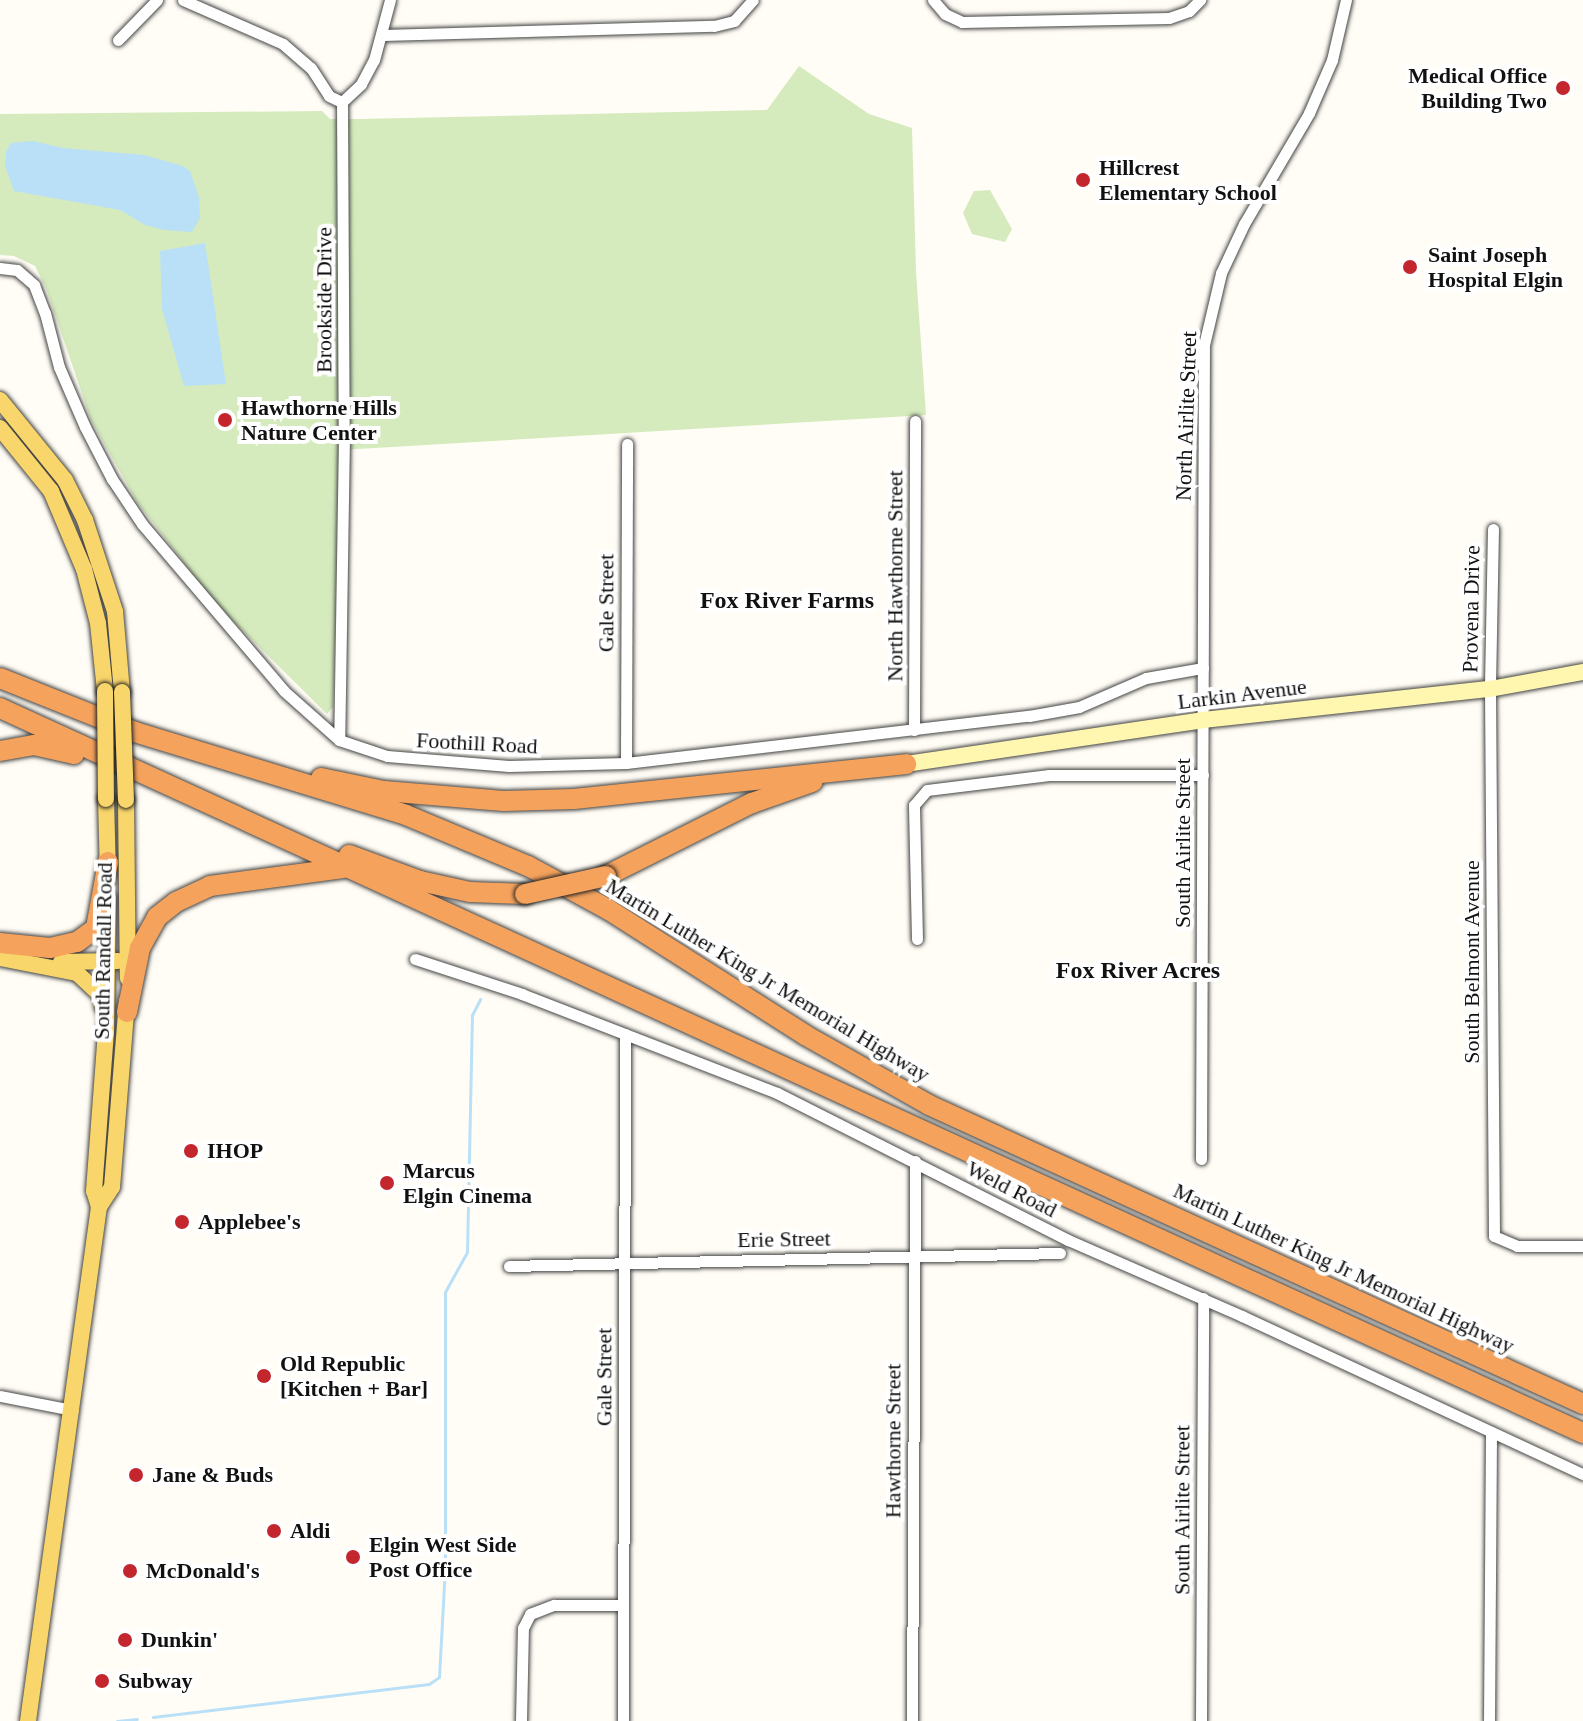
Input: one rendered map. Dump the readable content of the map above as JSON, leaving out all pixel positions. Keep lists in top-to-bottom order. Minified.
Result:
{"streets":{"highway":["Martin Luther King Jr Memorial Highway"],"main road":["Larkin Avenue","South Randall Road"],"street":["Brookside Drive","North Airlite Street","North Hawthorne Street","Gale Street","Provena Drive","Foothill Road","South Airlite Street","South Belmont Avenue","Weld Road","Erie Street","Hawthorne Street"]},"crossings":[["Brookside Drive","Foothill Road"],["North Airlite Street","Larkin Avenue"],["North Airlite Street","Foothill Road"],["North Airlite Street","South Airlite Street"],["North Hawthorne Street","Foothill Road"],["Gale Street","Foothill Road"],["Gale Street","Weld Road"],["Gale Street","Erie Street"],["Provena Drive","Larkin Avenue"],["Provena Drive","South Belmont Avenue"],["Larkin Avenue","South Airlite Street"],["Larkin Avenue","South Belmont Avenue"],["South Airlite Street","Weld Road"],["Weld Road","Hawthorne Street"],["Erie Street","Hawthorne Street"]],"districts":["Fox River Farms","Fox River Acres"],"places":["Medical Office Building Two","Hillcrest Elementary School","Saint Joseph Hospital Elgin","Hawthorne Hills Nature Center","IHOP","Marcus Elgin Cinema","Applebee's","Old Republic [Kitchen + Bar]","Jane & Buds","Aldi","Elgin West Side Post Office","McDonald's","Dunkin'","Subway"]}
